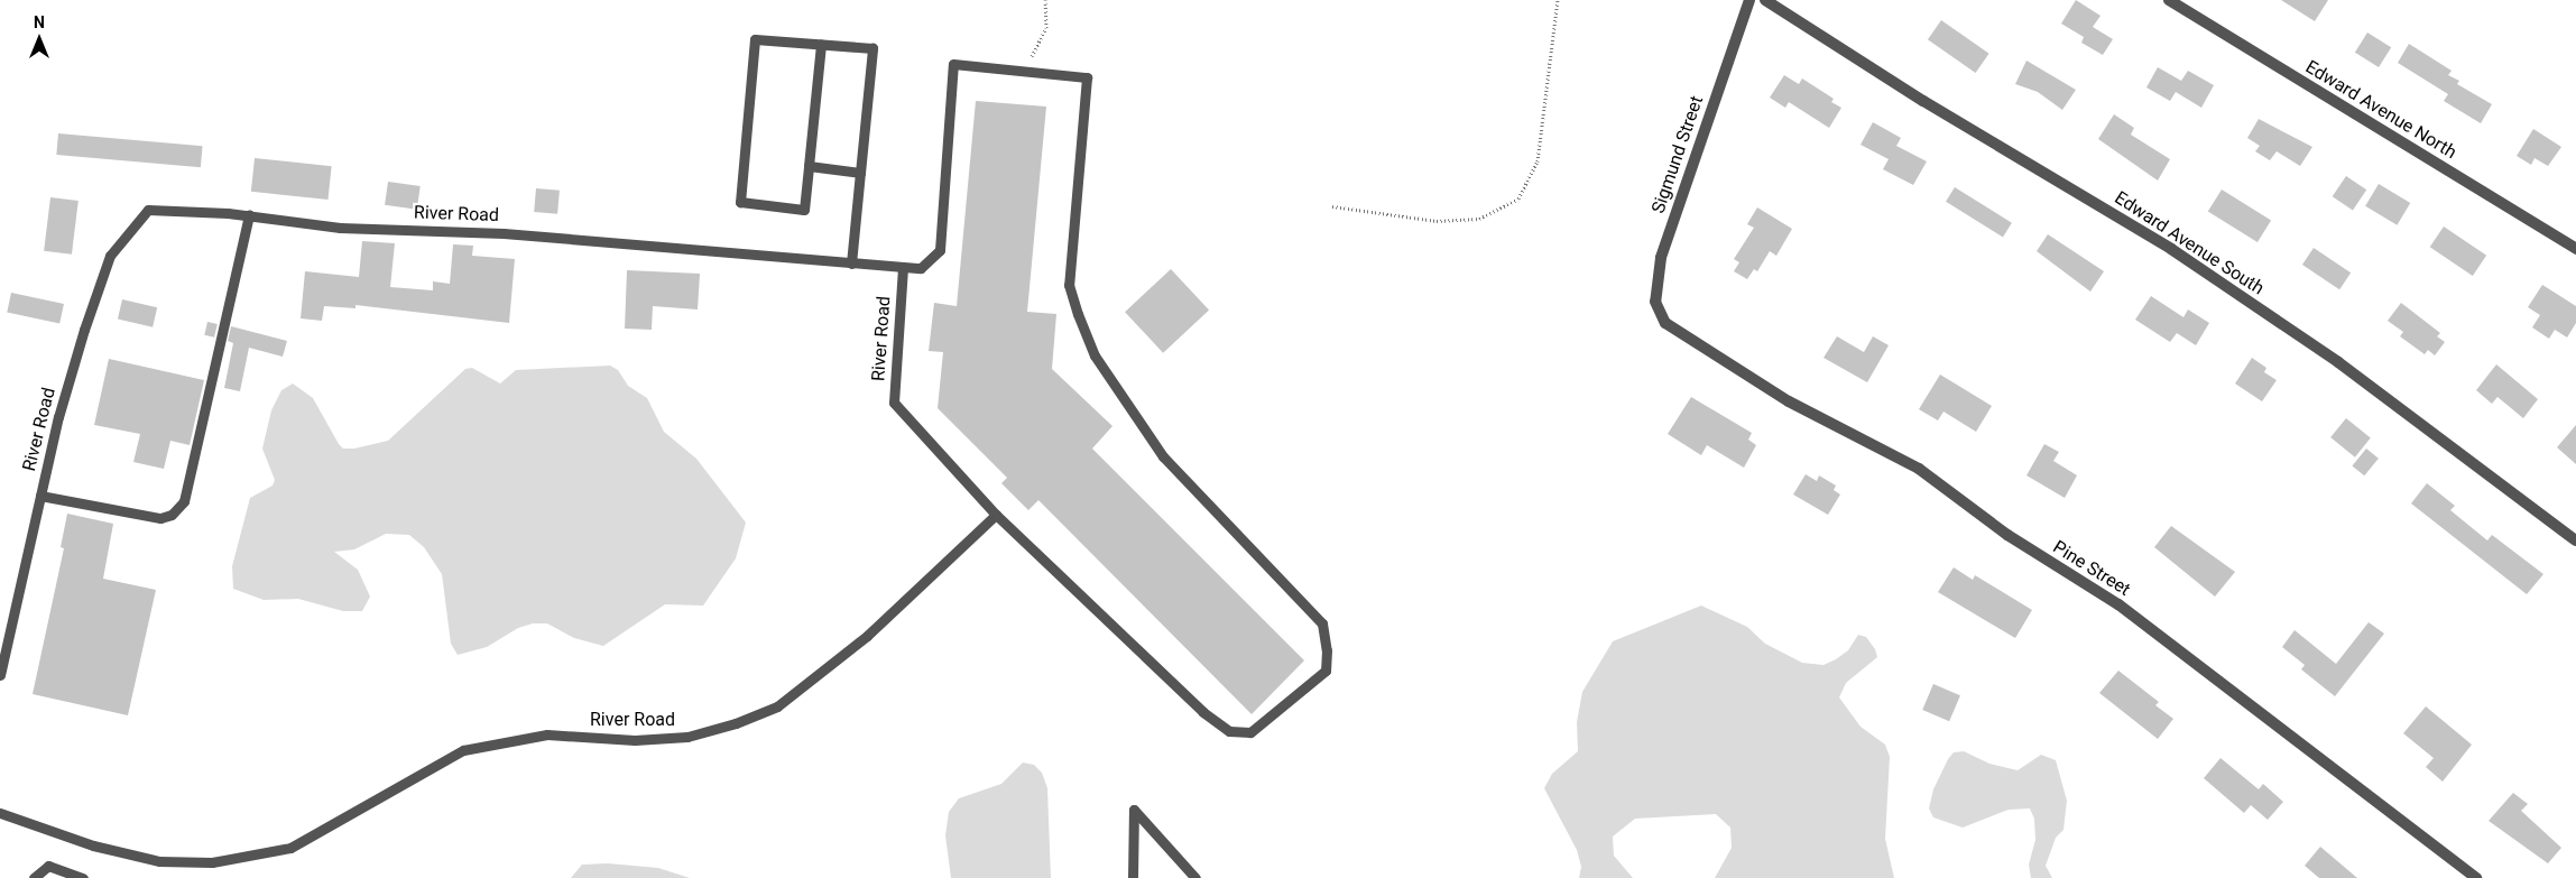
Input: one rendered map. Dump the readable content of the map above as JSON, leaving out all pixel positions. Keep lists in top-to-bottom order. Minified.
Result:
{"streets":{"street":["Edward Avenue North","Sigmund Street","Edward Avenue South","Pine Street"],"lane":["River Road"]},"crossings":[["Sigmund Street","Pine Street"]],"north":"top"}
